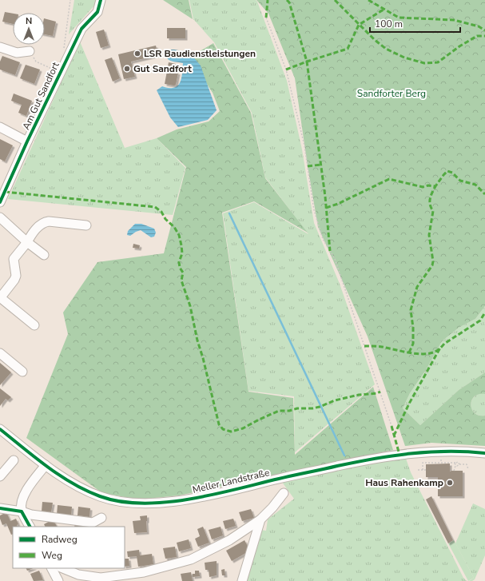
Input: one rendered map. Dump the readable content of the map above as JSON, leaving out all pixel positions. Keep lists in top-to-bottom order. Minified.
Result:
{"streets":{"street":["Am Gut Sandfort","Meller Landstraße"]},"parks":["Sandforter Berg"],"places":["LSR Baudienstleistungen","Gut Sandfort","Haus Rahenkamp"],"legend":["Radweg","Weg"],"scale_bar":"100 m","north":"top"}
